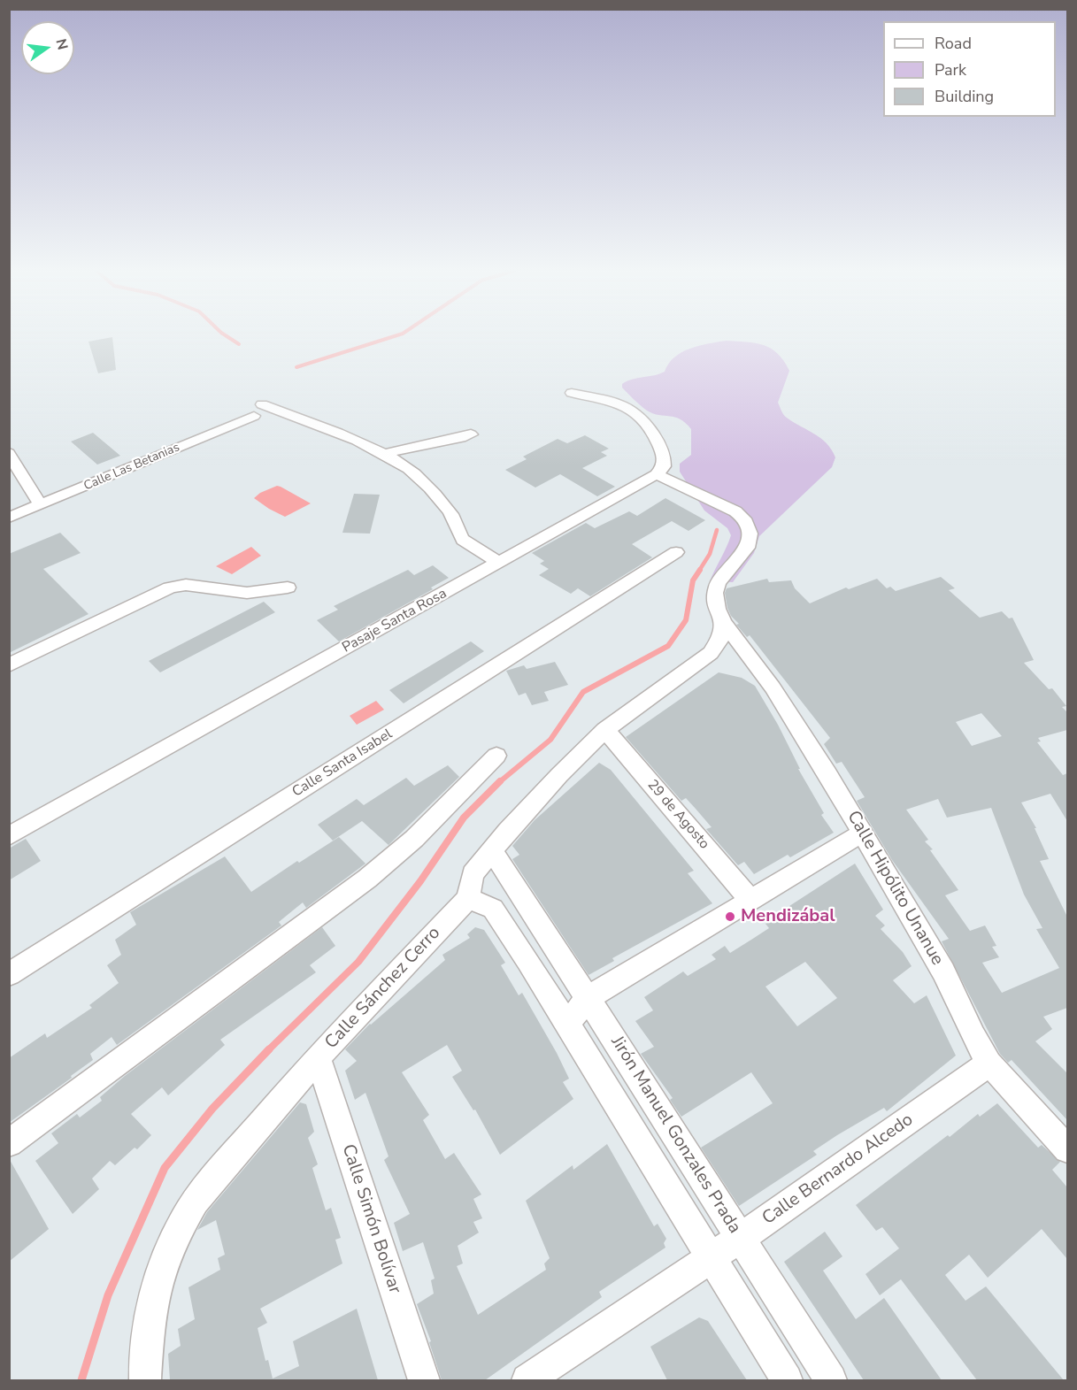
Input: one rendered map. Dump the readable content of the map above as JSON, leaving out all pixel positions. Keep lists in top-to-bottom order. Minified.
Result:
{"streets":{"street":["Calle Las Betanias","Pasaje Santa Rosa","Calle Santa Isabel","29 de Agosto","Calle Hipólito Unanue","Calle Sánchez Cerro","Jirón Manuel Gonzales Prada","Calle Bernardo Alcedo","Calle Simón Bolívar"]},"crossings":[["Calle Hipólito Unanue","Calle Bernardo Alcedo"],["Calle Sánchez Cerro","Calle Simón Bolívar"],["Jirón Manuel Gonzales Prada","Calle Bernardo Alcedo"]],"places":["Mendizábal"],"legend":["Road","Park","Building"],"north":"right"}
